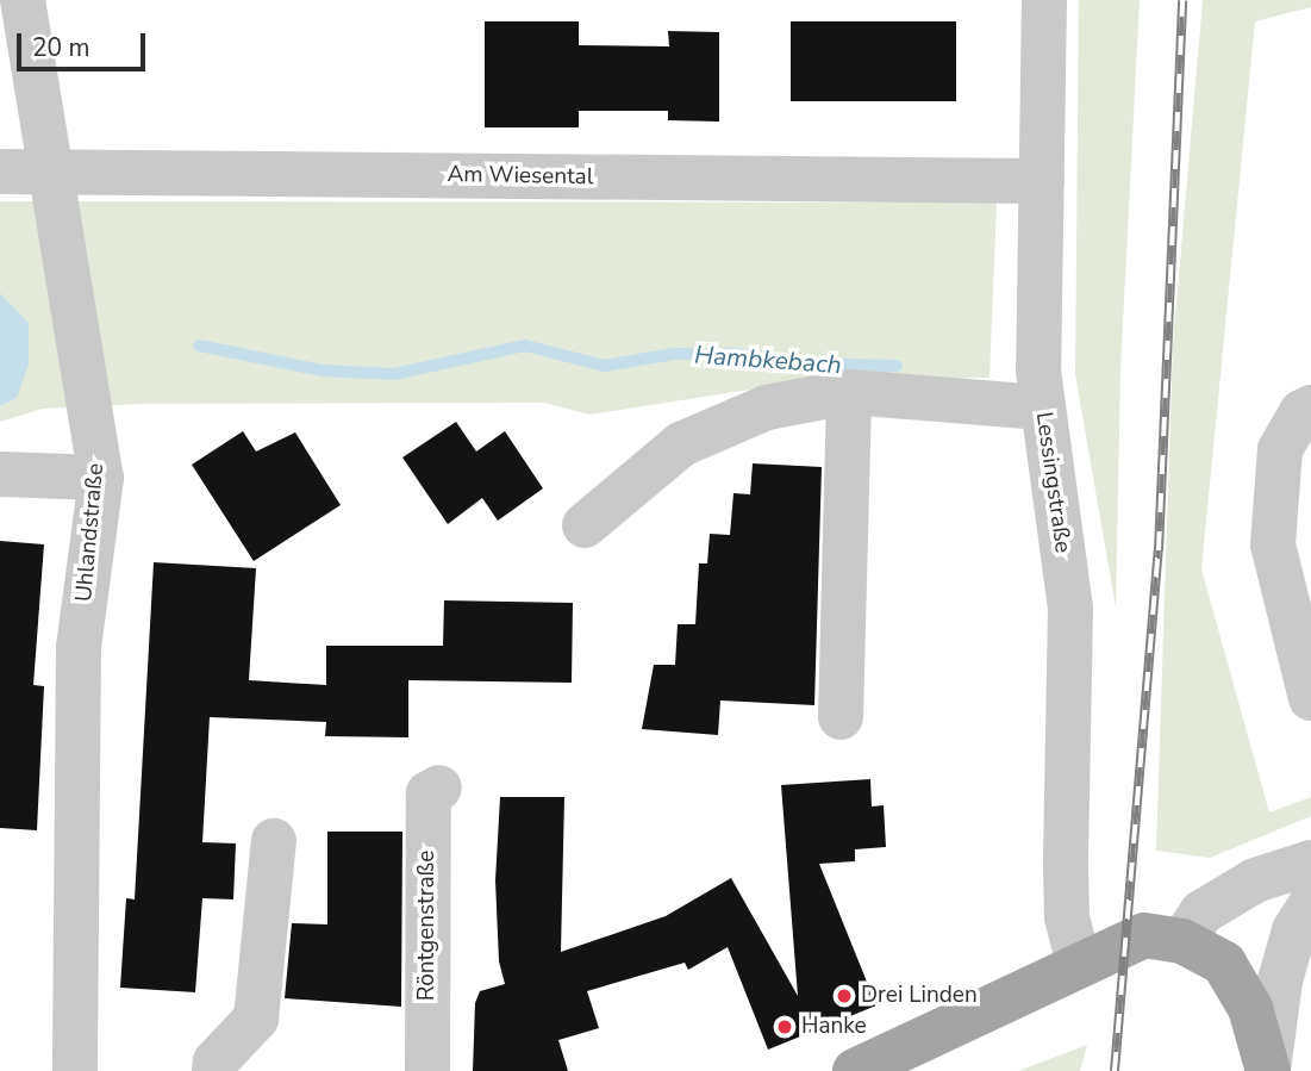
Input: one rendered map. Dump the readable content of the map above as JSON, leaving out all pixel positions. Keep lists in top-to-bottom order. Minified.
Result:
{"streets":{"street":["Am Wiesental","Lessingstraße","Uhlandstraße","Röntgenstraße"]},"crossings":[["Am Wiesental","Lessingstraße"],["Am Wiesental","Uhlandstraße"]],"water":["Hambkebach"],"places":["Drei Linden","Hanke"],"scale_bar":"20 m"}
